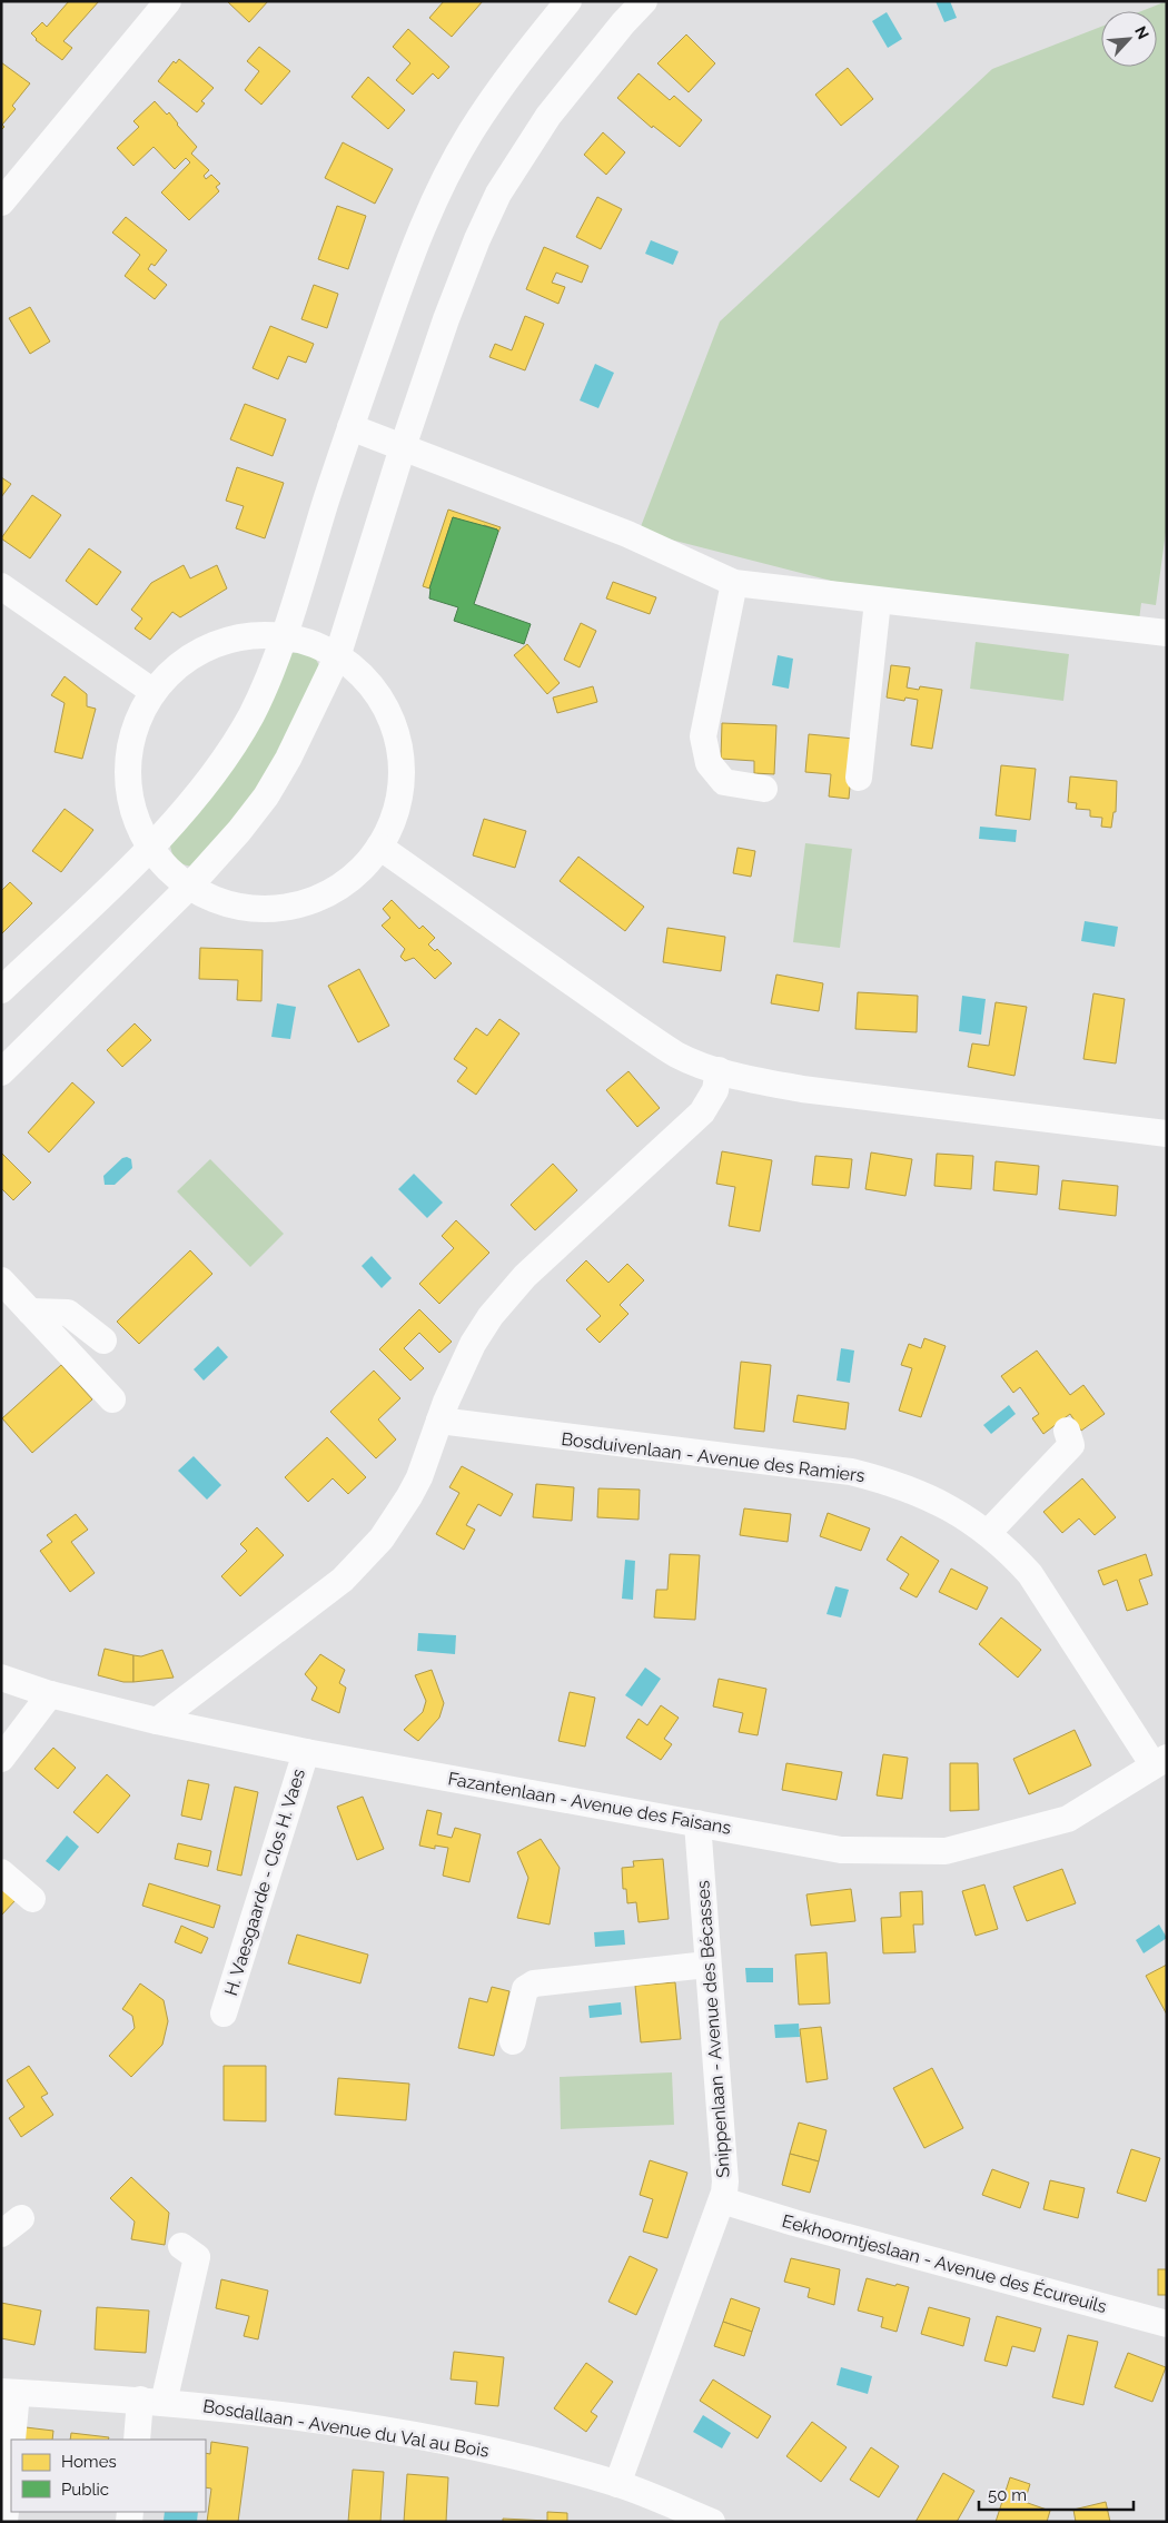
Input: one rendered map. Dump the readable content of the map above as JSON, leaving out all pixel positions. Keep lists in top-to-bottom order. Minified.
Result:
{"streets":{"street":["Bosduivenlaan - Avenue des Ramiers","Fazantenlaan - Avenue des Faisans","H. Vaesgaarde - Clos H. Vaes","Snippenlaan - Avenue des Bécasses","Eekhoorntjeslaan - Avenue des Écureuils","Bosdallaan - Avenue du Val au Bois"]},"crossings":[["Bosduivenlaan - Avenue des Ramiers","Fazantenlaan - Avenue des Faisans"],["Fazantenlaan - Avenue des Faisans","H. Vaesgaarde - Clos H. Vaes"],["Fazantenlaan - Avenue des Faisans","Snippenlaan - Avenue des Bécasses"],["Snippenlaan - Avenue des Bécasses","Eekhoorntjeslaan - Avenue des Écureuils"],["Snippenlaan - Avenue des Bécasses","Bosdallaan - Avenue du Val au Bois"]],"legend":["Homes","Public"],"scale_bar":"50 m","north":"top right"}
